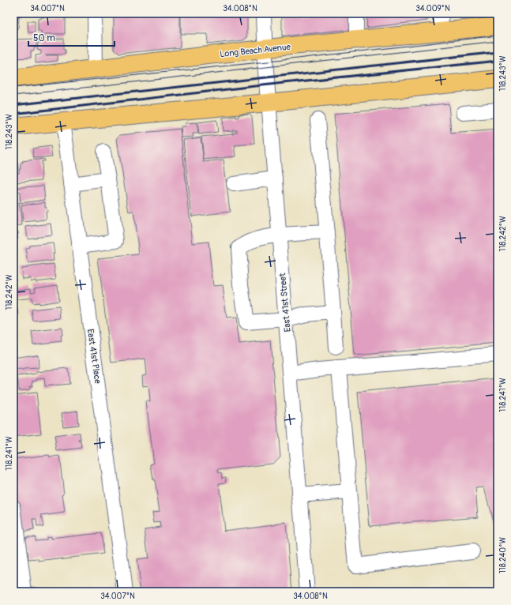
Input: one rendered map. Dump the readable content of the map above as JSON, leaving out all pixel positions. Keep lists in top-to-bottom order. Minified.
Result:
{"streets":{"main road":["Long Beach Avenue"],"street":["East 41st Street","East 41st Place"]},"crossings":[["Long Beach Avenue","East 41st Street"]],"scale_bar":"50 m","coordinates":["34.007°N","34.008°N","34.009°N","118.243°W","118.242°W","118.241°W","118.240°W"]}
